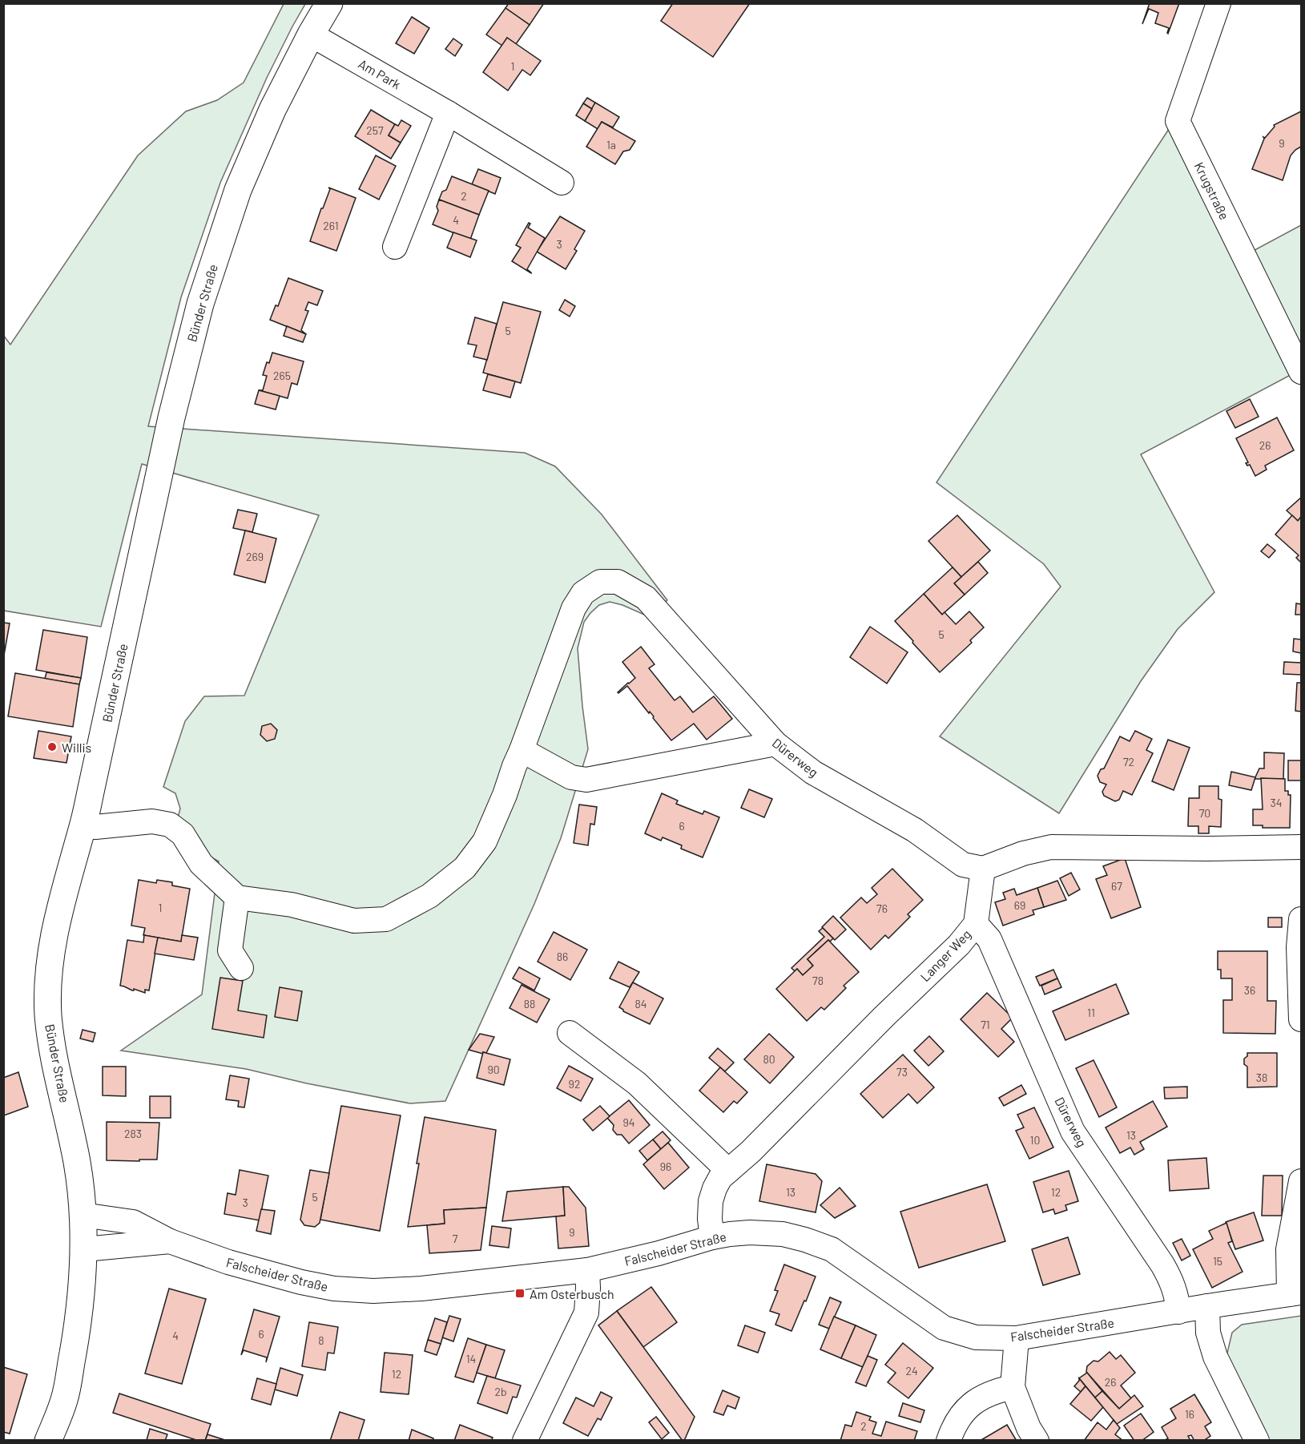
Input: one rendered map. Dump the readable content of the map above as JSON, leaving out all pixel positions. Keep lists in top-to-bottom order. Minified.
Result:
{"streets":{"main road":["Bünder Straße"],"street":["Am Park","Krugstraße","Dürerweg","Langer Weg","Falscheider Straße"]},"crossings":[["Am Park","Bünder Straße"],["Bünder Straße","Falscheider Straße"],["Dürerweg","Langer Weg"],["Dürerweg","Falscheider Straße"],["Langer Weg","Falscheider Straße"]],"places":{"other":["Willis"],"transit":["Am Osterbusch"]},"house_numbers":["1","257","9","1a","2","4","261","3","5","265","26","269","5","72","34","70","6","67","69","1","76","86","78","36","88","84","11","71","80","90","73","38","92","94","283","13","10","96","13","12","5","3","9","7","15","6","4","8","14","24","12","26","2b","16","2"]}
